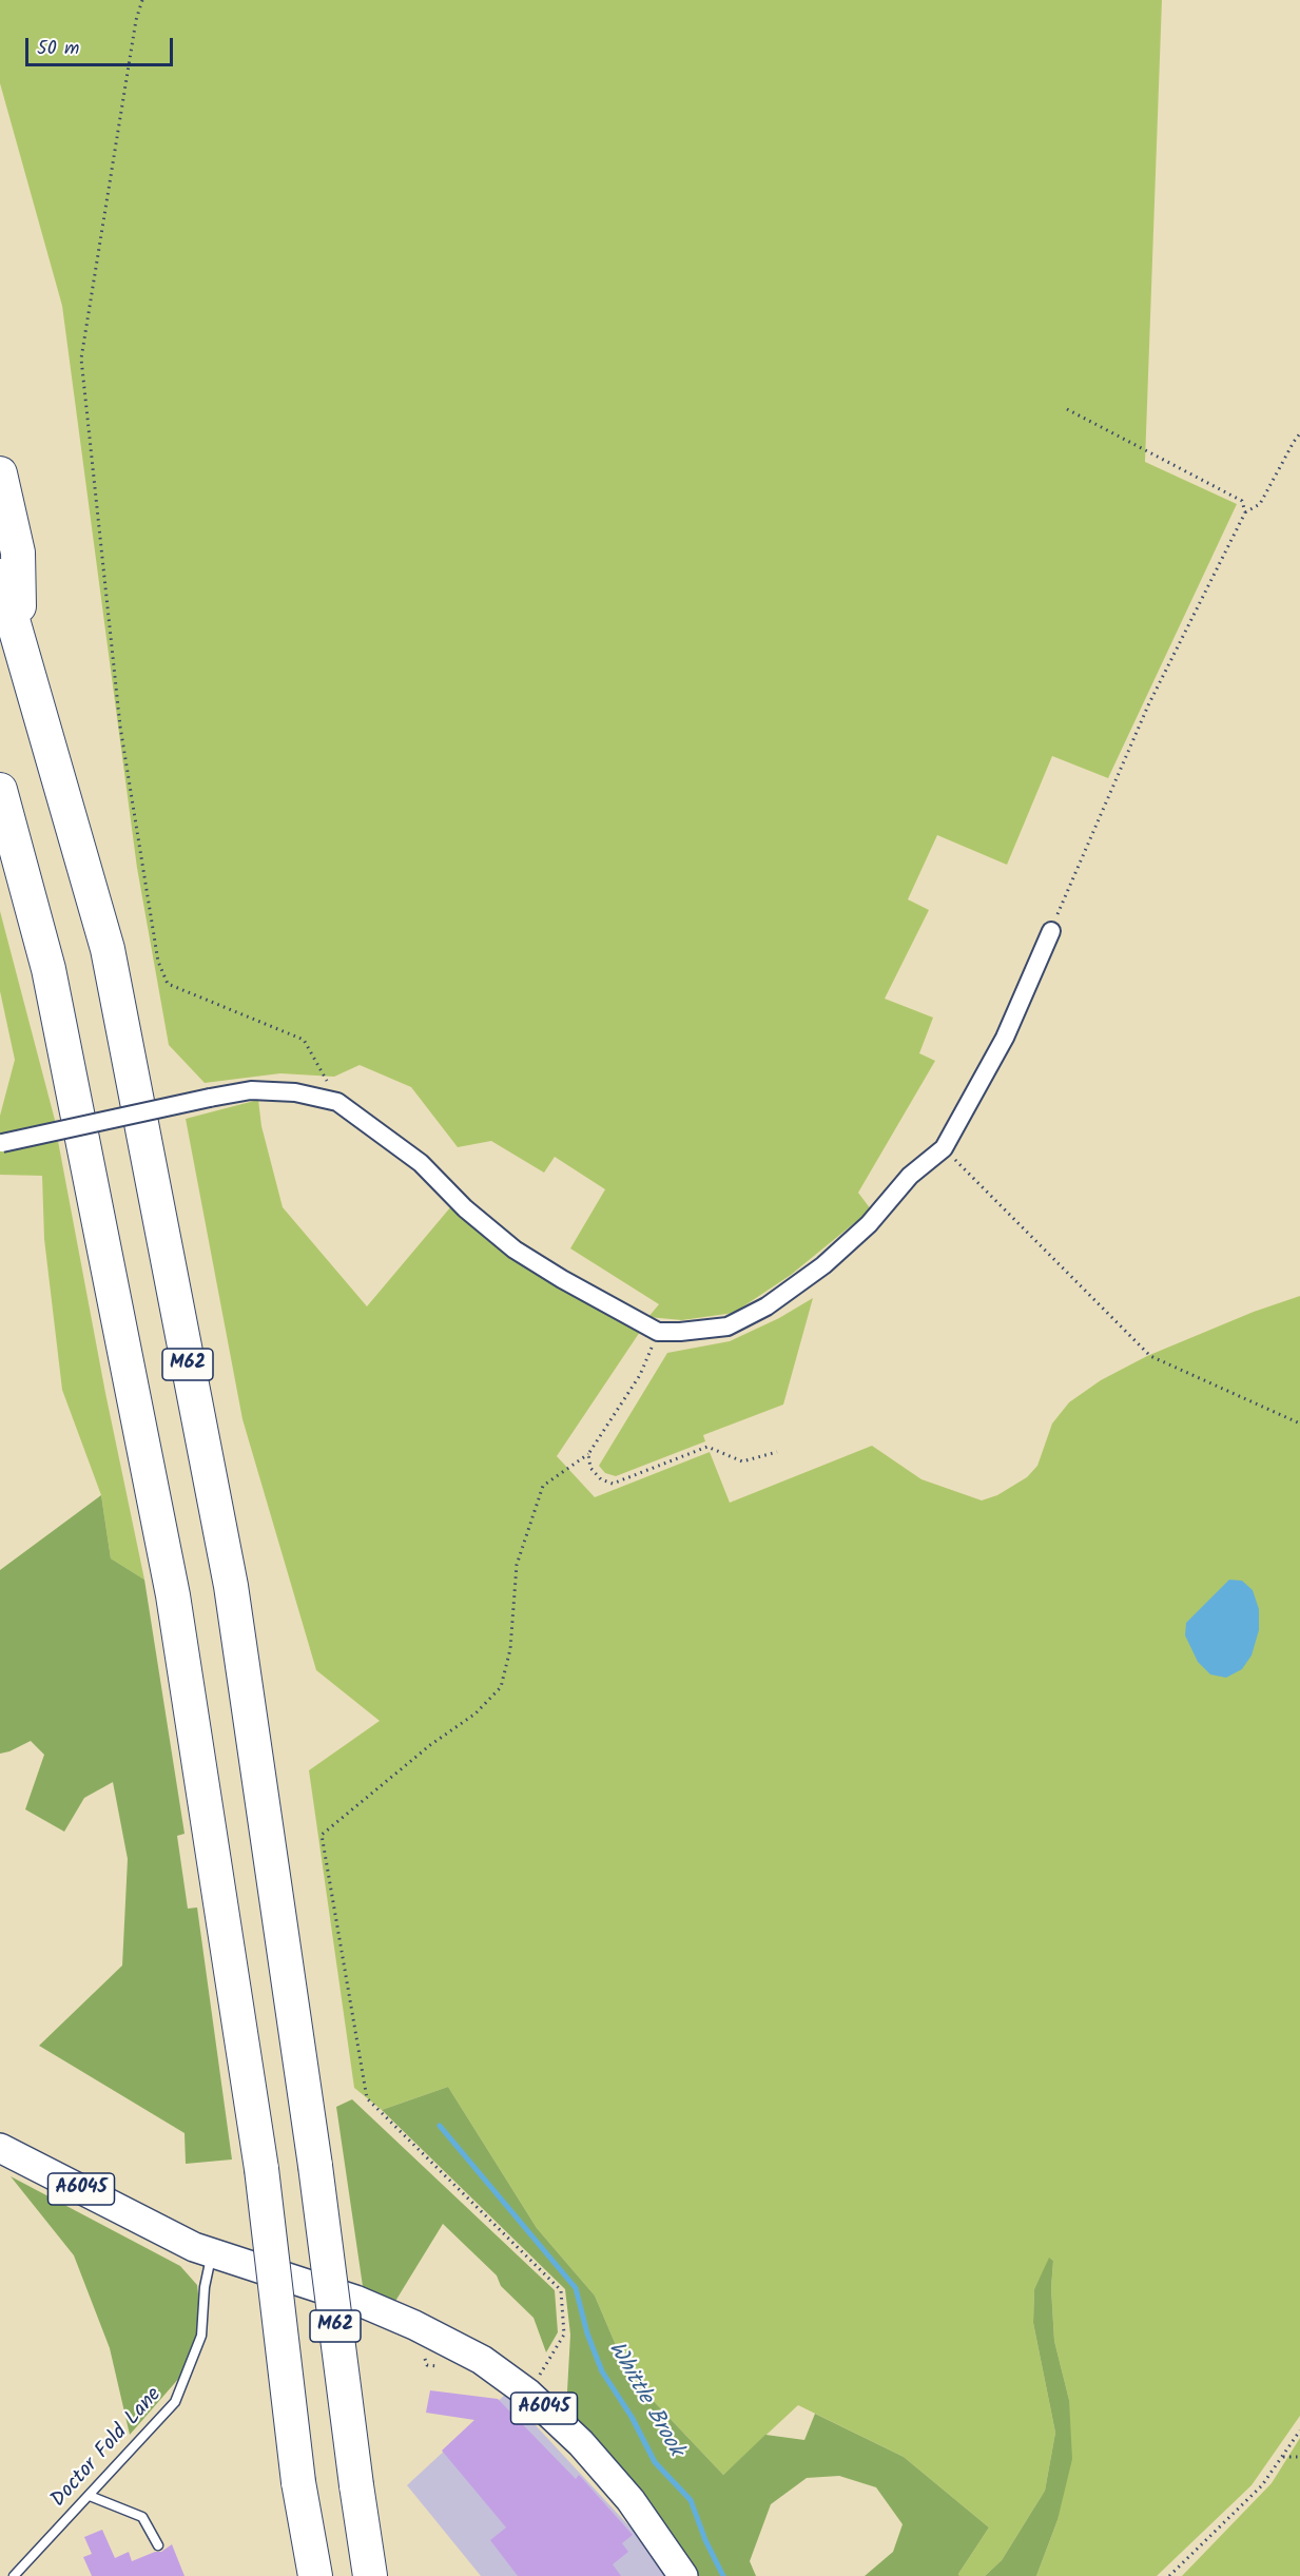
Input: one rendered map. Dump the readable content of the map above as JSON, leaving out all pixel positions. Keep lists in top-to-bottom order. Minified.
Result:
{"streets":{"highway":["M62"],"main road":["A6045"],"lane":["Doctor Fold Lane"]},"crossings":[["A6045","Doctor Fold Lane"]],"water":["Whittle Brook"],"scale_bar":"50 m"}
